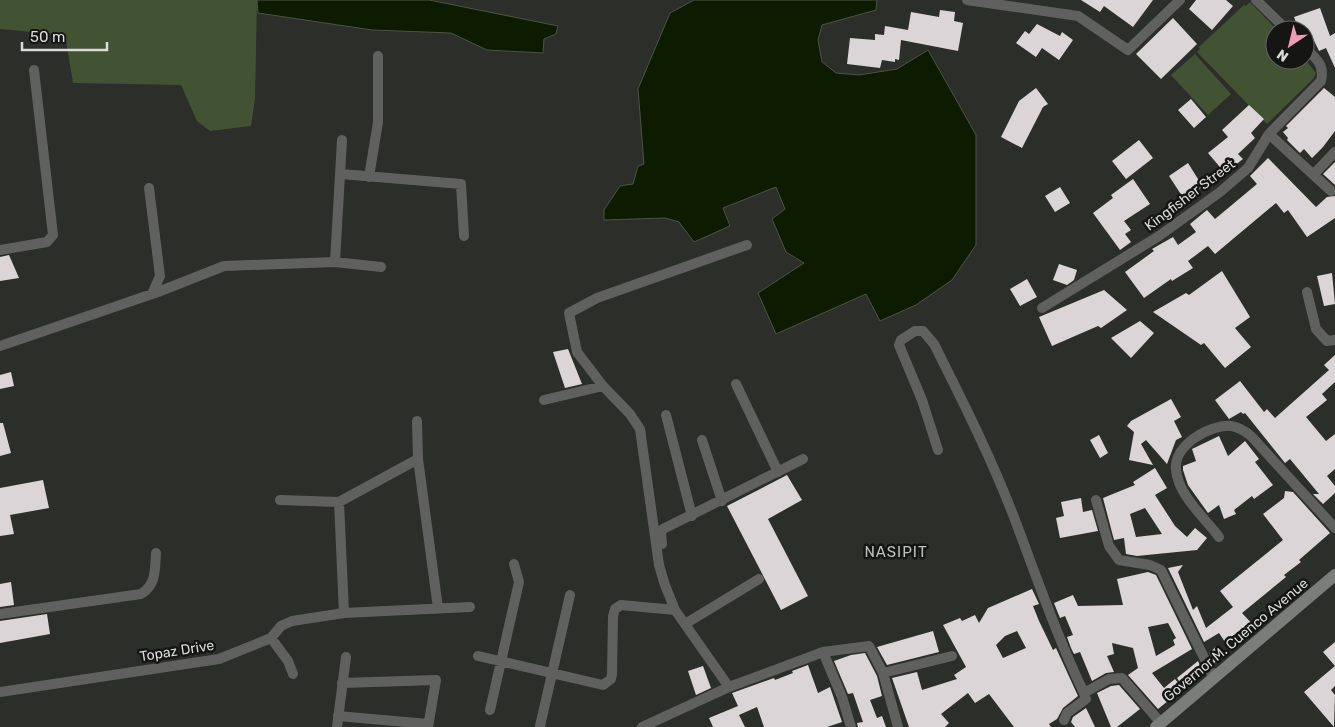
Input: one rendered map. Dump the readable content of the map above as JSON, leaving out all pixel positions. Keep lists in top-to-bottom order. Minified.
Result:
{"streets":{"main road":["Governor M. Cuenco Avenue"],"street":["Kingfisher Street","Topaz Drive"]},"districts":["NASIPIT"],"scale_bar":"50 m","north":"bottom left"}
